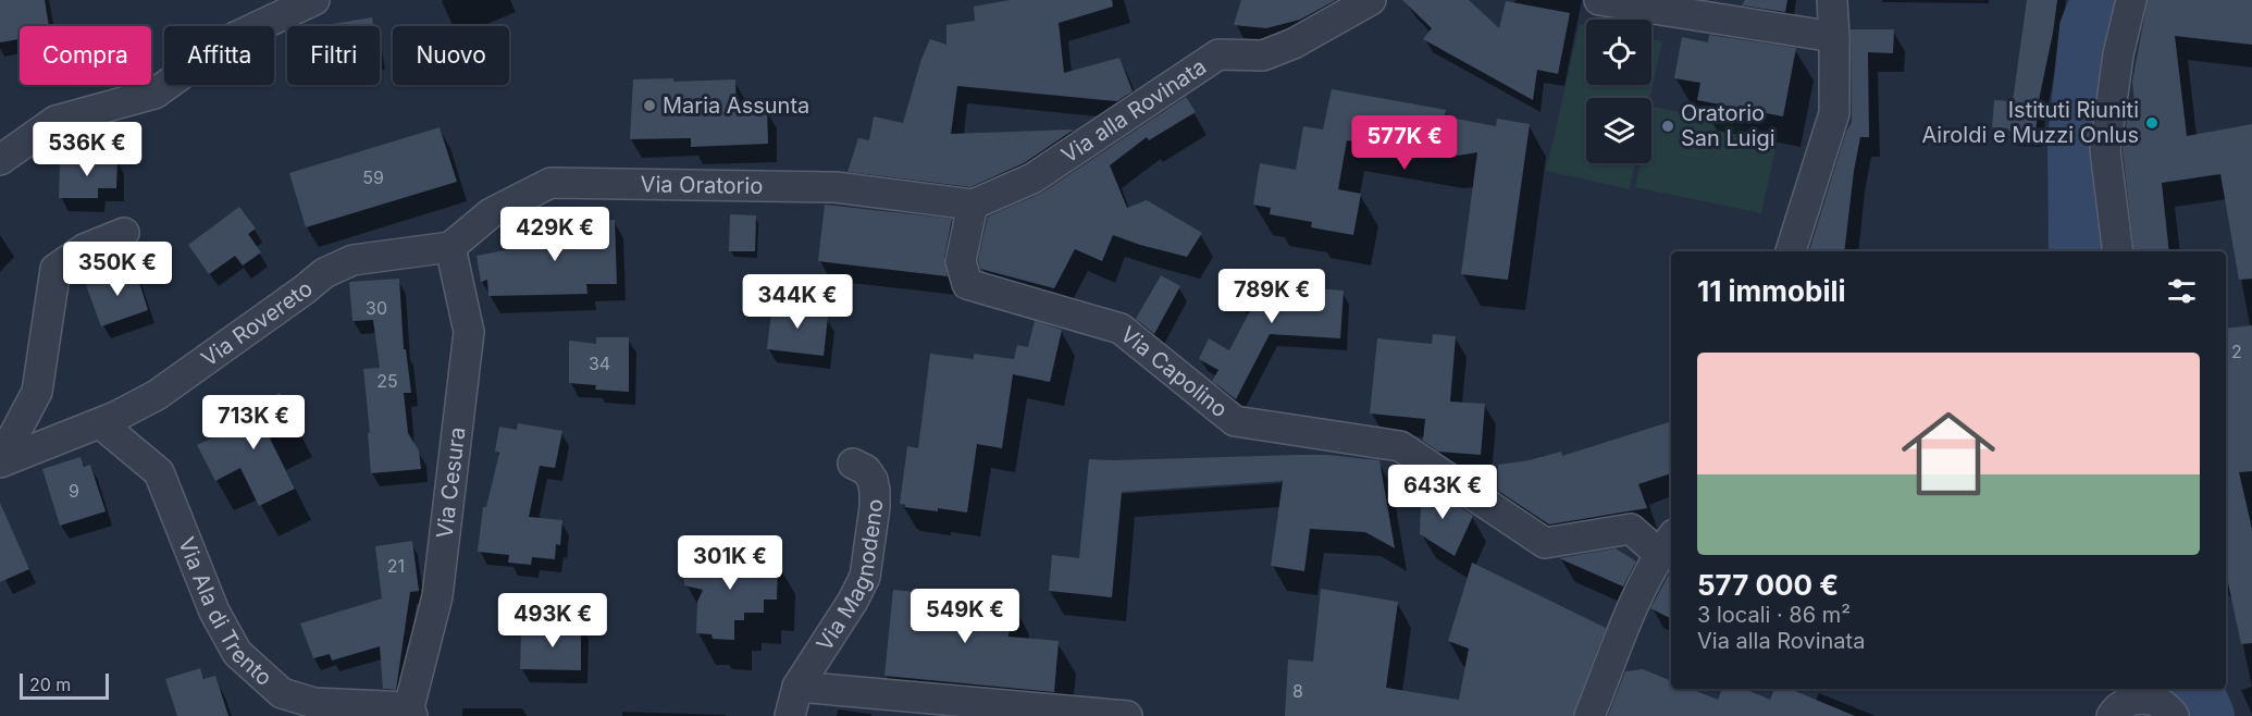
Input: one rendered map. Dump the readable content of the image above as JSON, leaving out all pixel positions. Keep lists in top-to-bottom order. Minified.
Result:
{"streets":{"street":["Via alla Rovinata","Via Oratorio","Via Rovereto","Via Capolino","Via Cesura","Via Magnodeno","Via Ala di Trento"]},"crossings":[["Via alla Rovinata","Via Oratorio"],["Via alla Rovinata","Via Capolino"],["Via Oratorio","Via Rovereto"],["Via Oratorio","Via Capolino"],["Via Oratorio","Via Cesura"],["Via Rovereto","Via Cesura"],["Via Rovereto","Via Ala di Trento"],["Via Cesura","Via Ala di Trento"]],"places":["Maria Assunta","Istituti Riuniti Airoldi e Muzzi Onlus","Oratorio San Luigi"],"house_numbers":["59","30","2","34","25","9","21","8"],"scale_bar":"20 m","page":{"chip":["Compra","Affitta","Filtri","Nuovo"],"price":["577K €","536K €","429K €","350K €","789K €","344K €","713K €","643K €","301K €","549K €","493K €"],"heading":"11 immobili","list":[{"name":"577 000 €","note":"3 locali · 86 m² · Via alla Rovinata"}],"scale":"20 m"}}
